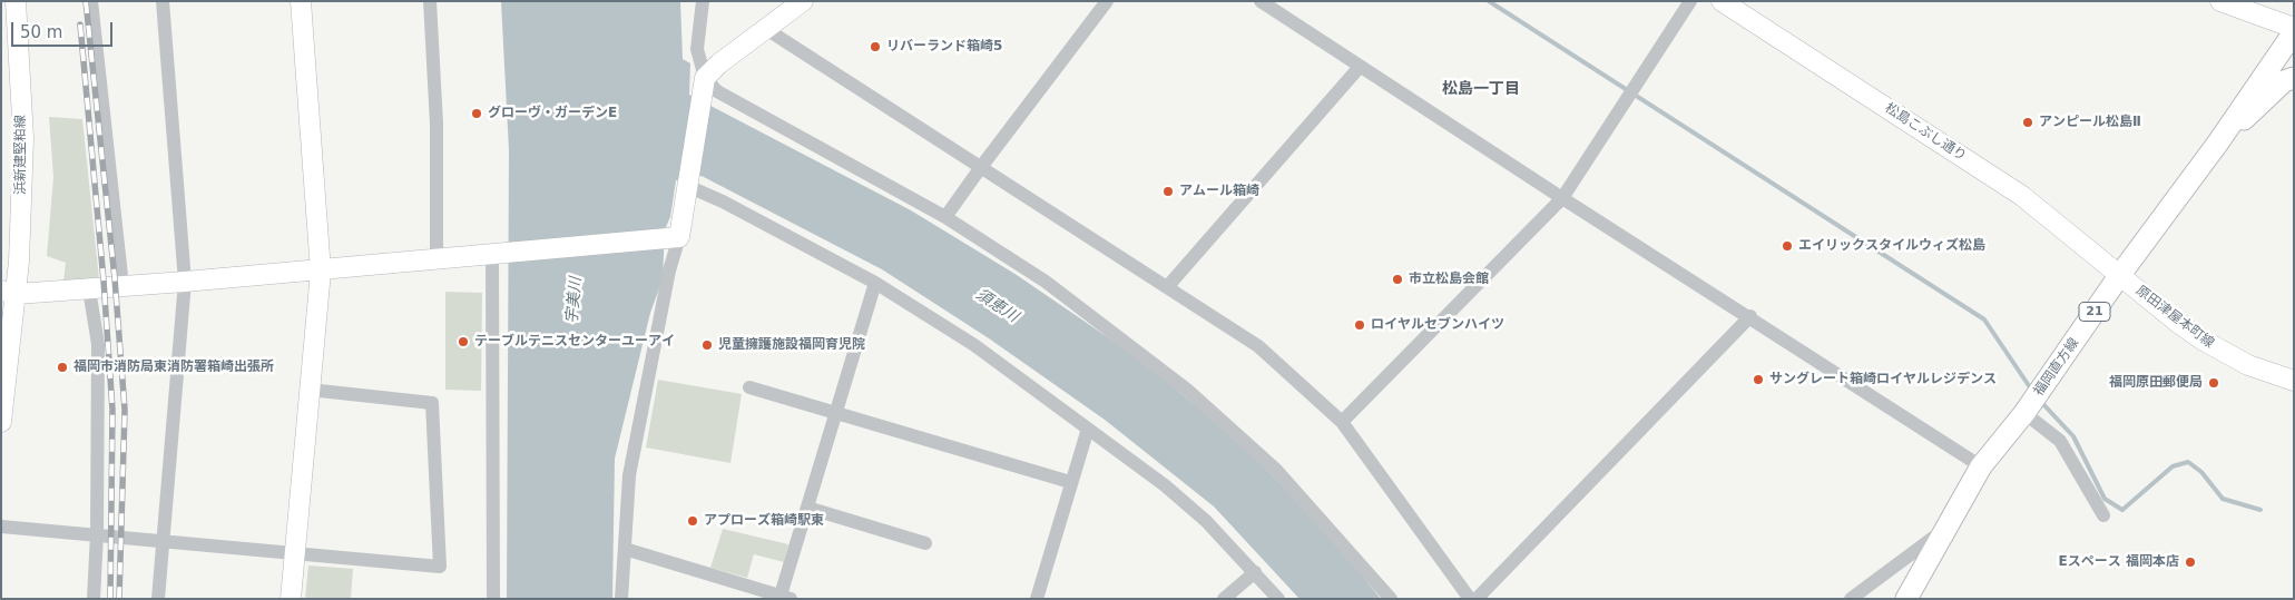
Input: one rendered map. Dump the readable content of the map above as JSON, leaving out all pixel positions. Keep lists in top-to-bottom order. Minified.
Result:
{"streets":{"main road":["21","福岡直方線"],"street":["松島こぶし通り","浜新建堅粕線","原田津屋本町線"]},"crossings":[["松島こぶし通り","原田津屋本町線"],["松島こぶし通り","福岡直方線"],["原田津屋本町線","福岡直方線"]],"districts":["松島一丁目"],"water":["宇美川","須恵川"],"places":["リバーランド箱崎5","グローヴ・ガーデンE","アンピール松島Ⅱ","アムール箱崎","エイリックスタイルウィズ松島","市立松島会館","ロイヤルセブンハイツ","テーブルテニスセンターユーアイ","児童擁護施設福岡育児院","福岡市消防局東消防署箱崎出張所","サングレート箱崎ロイヤルレジデンス","福岡原田郵便局","アプローズ箱崎駅東","Eスペース 福岡本店"],"scale_bar":"50 m"}
